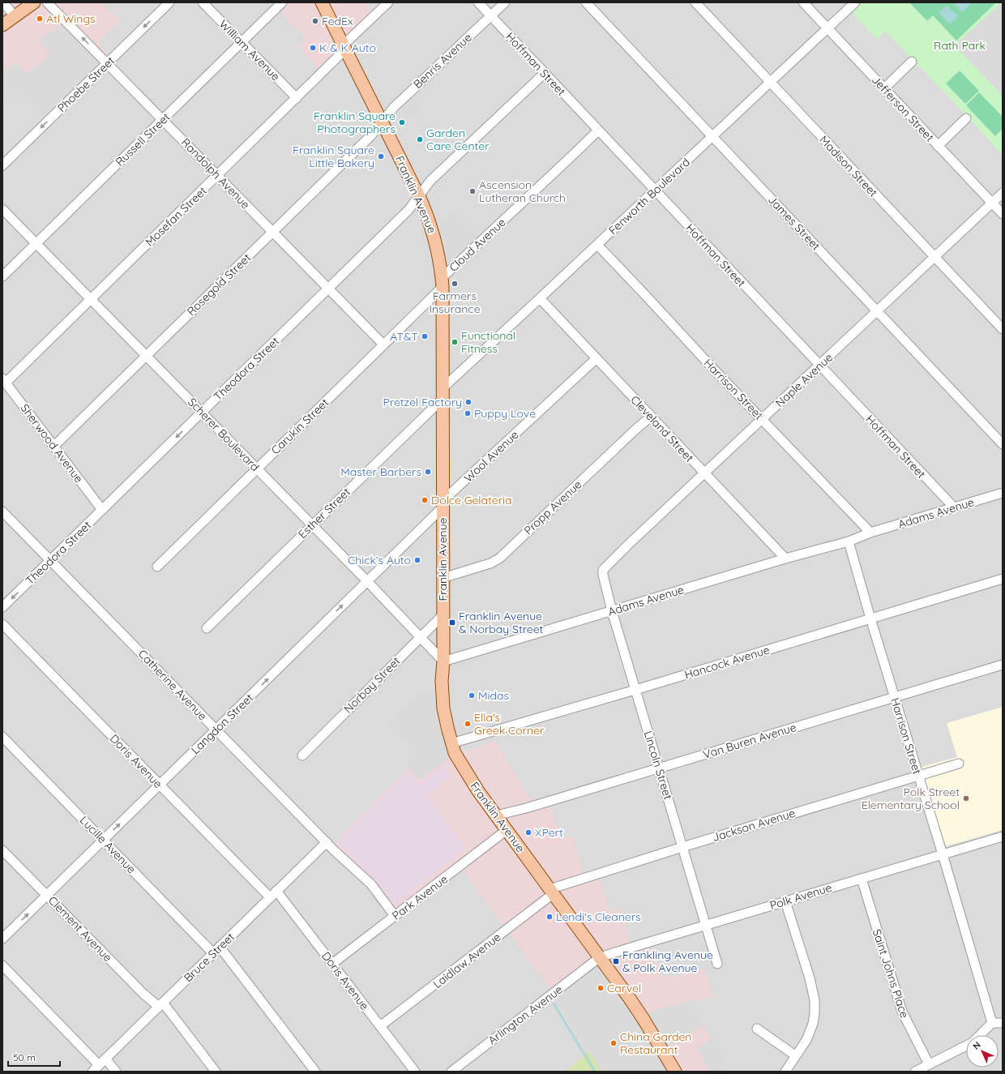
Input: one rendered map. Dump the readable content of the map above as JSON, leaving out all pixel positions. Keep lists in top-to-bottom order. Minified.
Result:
{"streets":{"main road":["Franklin Avenue"],"street":["William Avenue","Benris Avenue","Hoffman Street","Phoebe Street","Jefferson Street","Russell Street","Madison Street","Randolph Avenue","Fenworth Boulevard","Mosefan Street","James Street","Cloud Avenue","Rosegold Street","Theodora Street","Naple Avenue","Harrison Street","Carukin Street","Cleveland Street","Scherer Boulevard","Sherwood Avenue","Wool Avenue","Propp Avenue","Esther Street","Adams Avenue","Hancock Avenue","Catherine Avenue","Norbay Street","Langdon Street","Van Buren Avenue","Doris Avenue","Lincoln Street","Jackson Avenue","Lucille Avenue","Polk Avenue","Park Avenue","Clement Avenue","Bruce Street","Laidlaw Avenue","Saint Johns Place","Arlington Avenue"]},"crossings":[["William Avenue","Russell Street"],["William Avenue","Mosefan Street"],["Benris Avenue","Hoffman Street"],["Benris Avenue","Franklin Avenue"],["Benris Avenue","Rosegold Street"],["Hoffman Street","Fenworth Boulevard"],["Hoffman Street","Cloud Avenue"],["Hoffman Street","Theodora Street"],["Hoffman Street","Naple Avenue"],["Hoffman Street","Adams Avenue"],["Phoebe Street","Randolph Avenue"],["Jefferson Street","Fenworth Boulevard"],["Jefferson Street","Naple Avenue"],["Russell Street","Randolph Avenue"],["Russell Street","Scherer Boulevard"],["Madison Street","Fenworth Boulevard"],["Madison Street","Naple Avenue"],["Randolph Avenue","Mosefan Street"],["Randolph Avenue","Rosegold Street"],["Randolph Avenue","Theodora Street"],["Randolph Avenue","Carukin Street"],["Franklin Avenue","Fenworth Boulevard"],["Franklin Avenue","Mosefan Street"],["Franklin Avenue","Cloud Avenue"],["Franklin Avenue","Rosegold Street"],["Franklin Avenue","Theodora Street"],["Franklin Avenue","Carukin Street"],["Franklin Avenue","Scherer Boulevard"],["Franklin Avenue","Wool Avenue"],["Franklin Avenue","Propp Avenue"],["Franklin Avenue","Esther Street"],["Franklin Avenue","Adams Avenue"],["Franklin Avenue","Hancock Avenue"],["Franklin Avenue","Norbay Street"],["Franklin Avenue","Langdon Street"],["Franklin Avenue","Van Buren Avenue"],["Franklin Avenue","Jackson Avenue"],["Franklin Avenue","Polk Avenue"],["Franklin Avenue","Park Avenue"],["Franklin Avenue","Laidlaw Avenue"],["Franklin Avenue","Arlington Avenue"],["Fenworth Boulevard","James Street"],["Fenworth Boulevard","Harrison Street"],["Fenworth Boulevard","Cleveland Street"],["Fenworth Boulevard","Esther Street"],["Mosefan Street","Scherer Boulevard"],["Mosefan Street","Sherwood Avenue"],["James Street","Naple Avenue"],["Cloud Avenue","Carukin Street"],["Rosegold Street","Scherer Boulevard"],["Rosegold Street","Sherwood Avenue"],["Theodora Street","Scherer Boulevard"],["Theodora Street","Sherwood Avenue"],["Theodora Street","Catherine Avenue"],["Naple Avenue","Harrison Street"],["Naple Avenue","Cleveland Street"],["Naple Avenue","Lincoln Street"],["Harrison Street","Adams Avenue"],["Harrison Street","Hancock Avenue"],["Harrison Street","Van Buren Avenue"],["Harrison Street","Jackson Avenue"],["Harrison Street","Polk Avenue"],["Carukin Street","Scherer Boulevard"],["Cleveland Street","Wool Avenue"],["Cleveland Street","Propp Avenue"],["Cleveland Street","Adams Avenue"],["Scherer Boulevard","Esther Street"],["Scherer Boulevard","Adams Avenue"],["Scherer Boulevard","Norbay Street"],["Scherer Boulevard","Langdon Street"],["Wool Avenue","Langdon Street"],["Adams Avenue","Lincoln Street"],["Hancock Avenue","Lincoln Street"],["Catherine Avenue","Langdon Street"],["Catherine Avenue","Park Avenue"],["Catherine Avenue","Bruce Street"],["Langdon Street","Doris Avenue"],["Langdon Street","Lucille Avenue"],["Langdon Street","Clement Avenue"],["Van Buren Avenue","Lincoln Street"],["Doris Avenue","Park Avenue"],["Doris Avenue","Bruce Street"],["Doris Avenue","Laidlaw Avenue"],["Lincoln Street","Jackson Avenue"],["Lincoln Street","Polk Avenue"],["Jackson Avenue","Laidlaw Avenue"],["Lucille Avenue","Bruce Street"],["Polk Avenue","Saint Johns Place"],["Polk Avenue","Arlington Avenue"],["Clement Avenue","Bruce Street"]],"one_way":["Phoebe Street","Langdon Street"],"parks":["Rath Park"],"places":{"other":["Atl Wings","FedEx","K & K Auto","Franklin Square Photographers","Garden Care Center","Franklin Square Little Bakery","Ascension Lutheran Church","Farmers Insurance","AT&T","Functional Fitness","Pretzel Factory","Puppy Love","Master Barbers","Dolce Gelateria","Chick’s Auto","Midas","Ella's Greek Corner","Polk Street Elementary School","XPert","Lendi's Cleaners","Carvel","China Garden Restaurant"],"transit":["Franklin Avenue & Norbay Street","Frankling Avenue & Polk Avenue"]},"scale_bar":"50 m","north":"top left"}
